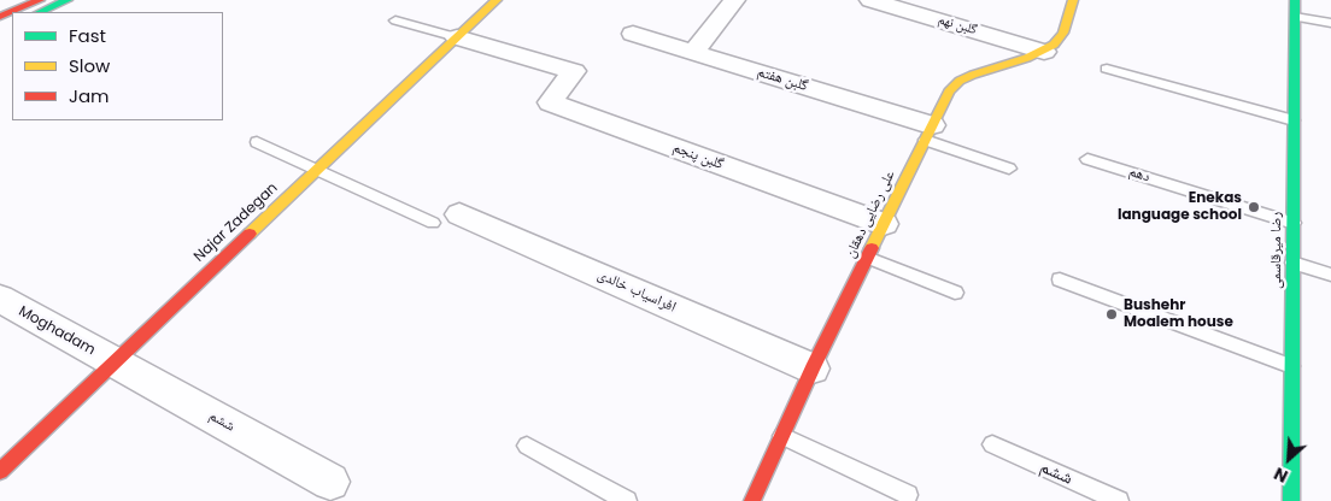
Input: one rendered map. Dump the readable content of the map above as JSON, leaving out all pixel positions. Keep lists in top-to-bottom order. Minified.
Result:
{"streets":{"street":["گلبن نهم","گلبن هفتم","گلبن پنجم","علی رضایی دهقان","Najar Zadegan","رضا میرقاسمی","افراسیاب خالدی","Moghadam","ششم"],"lane":["دهم"]},"crossings":[["گلبن نهم","علی رضایی دهقان"],["گلبن هفتم","علی رضایی دهقان"],["گلبن پنجم","علی رضایی دهقان"],["گلبن پنجم","Najar Zadegan"],["دهم","رضا میرقاسمی"],["علی رضایی دهقان","افراسیاب خالدی"],["Najar Zadegan","Moghadam"],["Najar Zadegan","ششم"],["Moghadam","ششم"]],"places":["Enekas language school","Bushehr Moalem house"],"legend":["Fast","Slow","Jam"],"north":"bottom left"}
